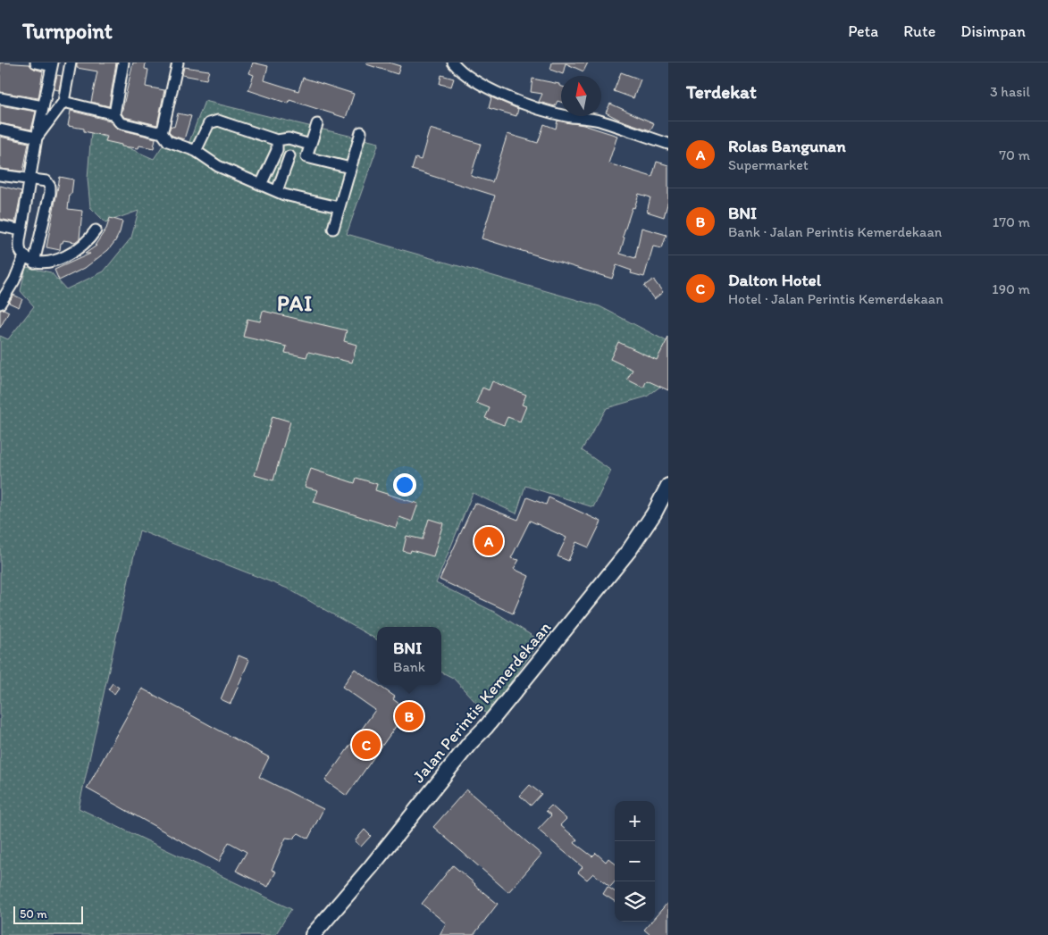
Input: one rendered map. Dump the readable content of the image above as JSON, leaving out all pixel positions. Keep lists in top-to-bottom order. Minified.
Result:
{"streets":{"highway":["Jalan Perintis Kemerdekaan"]},"districts":["PAI"],"scale_bar":"50 m","north":"top","page":{"header":"Turnpoint","nav":["Peta","Rute","Disimpan"],"heading":["Terdekat","3 hasil"],"list":[{"mark":"A","name":"Rolas Bangunan","note":"Supermarket","value":"70 m"},{"mark":"B","name":"BNI","note":"Bank · Jalan Perintis Kemerdekaan","value":"170 m"},{"mark":"C","name":"Dalton Hotel","note":"Hotel · Jalan Perintis Kemerdekaan","value":"190 m"}],"pins":["A","B","C"],"popup":["BNI","Bank"],"map_buttons":["+","−"],"scale":"50 m"}}
